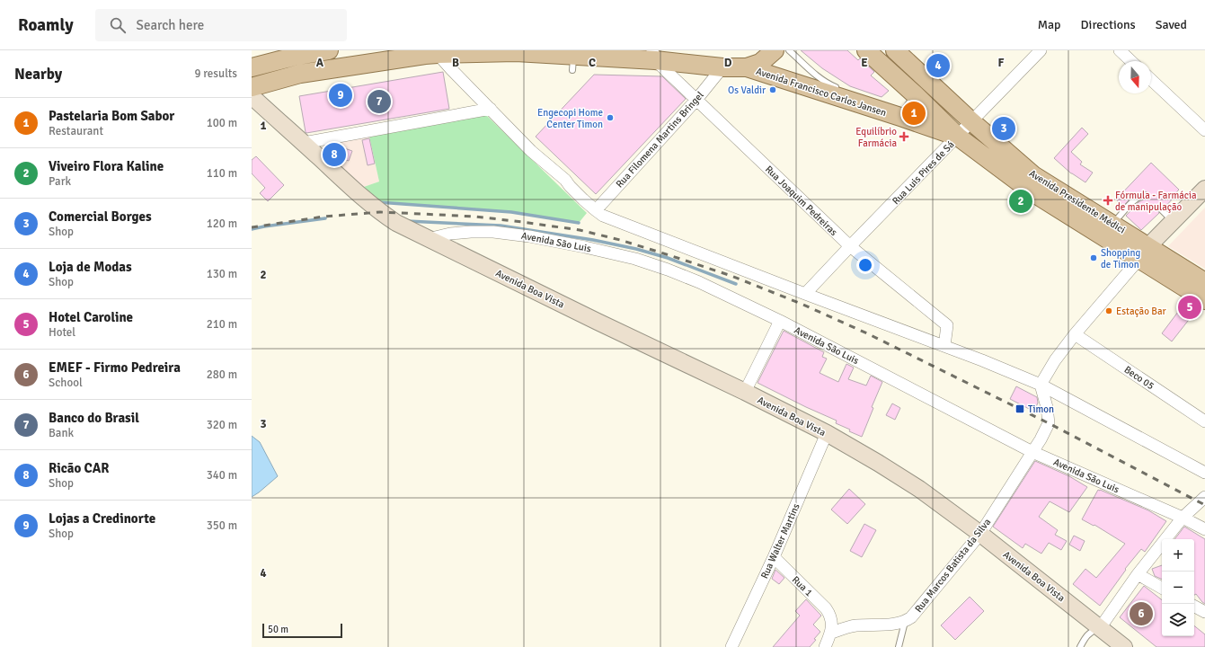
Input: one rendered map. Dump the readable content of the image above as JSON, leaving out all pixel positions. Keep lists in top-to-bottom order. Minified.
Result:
{"streets":{"main road":["Avenida Francisco Carlos Jansen","Avenida Presidente Médici"],"street":["Rua Filomena Martins Bringel","Rua Luis Pires de Sá","Rua Joaquim Pedreiras","Avenida São Luis","Avenida Boa Vista","Beco 05","Rua Walter Martins","Rua Marcos Batista da Silva","Rua 1"]},"crossings":[["Avenida Francisco Carlos Jansen","Rua Filomena Martins Bringel"],["Avenida Francisco Carlos Jansen","Rua Luis Pires de Sá"],["Avenida Francisco Carlos Jansen","Rua Joaquim Pedreiras"],["Avenida Francisco Carlos Jansen","Avenida Presidente Médici"],["Avenida Francisco Carlos Jansen","Avenida Boa Vista"],["Rua Filomena Martins Bringel","Rua Joaquim Pedreiras"],["Rua Luis Pires de Sá","Rua Joaquim Pedreiras"],["Rua Luis Pires de Sá","Avenida Presidente Médici"],["Avenida São Luis","Avenida Boa Vista"],["Avenida São Luis","Rua Marcos Batista da Silva"],["Avenida Boa Vista","Rua Walter Martins"],["Avenida Boa Vista","Rua Marcos Batista da Silva"],["Rua Walter Martins","Rua 1"]],"places":{"other":["Os Valdir","Engecopi Home Center Timon","Shopping de Timon","Estação Bar"],"health":["Equilíbrio Farmácia","Fórmula - Farmácia de manipulação"],"transit":["Timon"]},"scale_bar":"50 m","north":"bottom","page":{"header":"Roamly","search":"Search here","nav":["Map","Directions","Saved"],"heading":["Nearby","9 results"],"pins":["4","9","7","1","3","8","2","5","6"],"list":[{"mark":"1","name":"Pastelaria Bom Sabor","note":"Restaurant","value":"100 m"},{"mark":"2","name":"Viveiro Flora Kaline","note":"Park","value":"110 m"},{"mark":"3","name":"Comercial Borges","note":"Shop","value":"120 m"},{"mark":"4","name":"Loja de Modas","note":"Shop","value":"130 m"},{"mark":"5","name":"Hotel Caroline","note":"Hotel","value":"210 m"},{"mark":"6","name":"EMEF - Firmo Pedreira","note":"School","value":"280 m"},{"mark":"7","name":"Banco do Brasil","note":"Bank","value":"320 m"},{"mark":"8","name":"Ricão CAR","note":"Shop","value":"340 m"},{"mark":"9","name":"Lojas a Credinorte","note":"Shop","value":"350 m"}],"map_buttons":["+","−"],"scale":"50 m"},"grid":{"columns":["A","B","C","D","E","F"],"rows":["1","2","3","4"]}}
